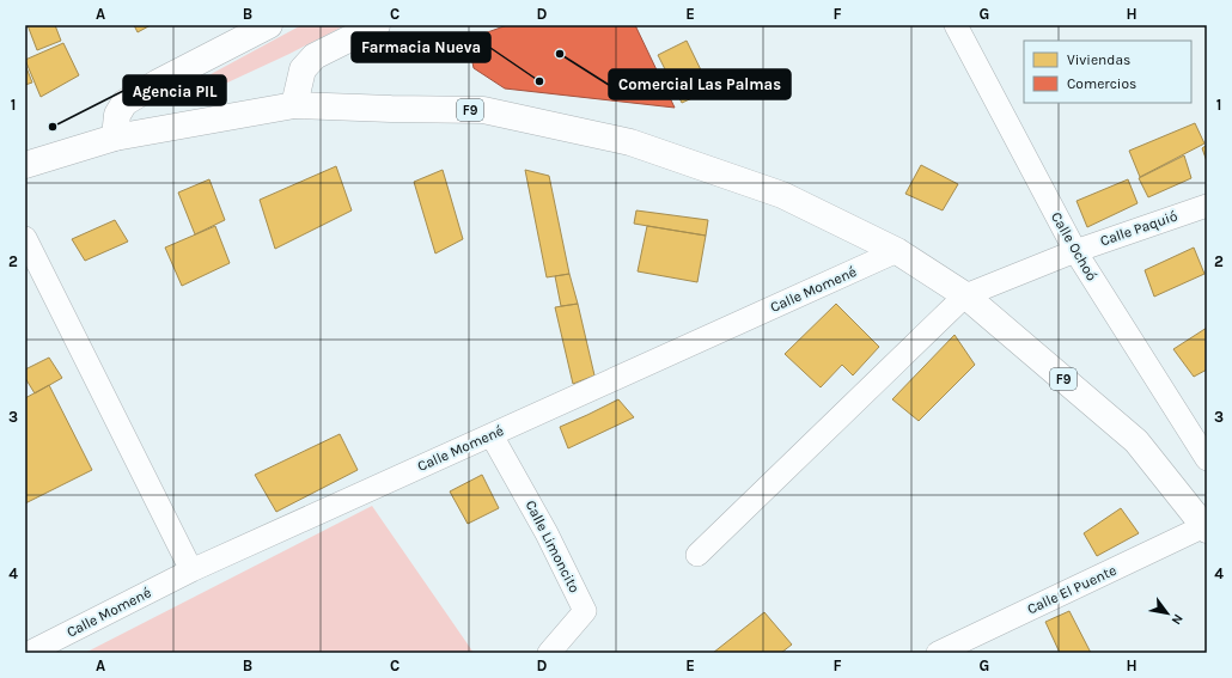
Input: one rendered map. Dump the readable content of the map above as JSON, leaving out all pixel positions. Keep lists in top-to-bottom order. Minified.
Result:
{"streets":{"main road":["F9"],"street":["Calle Paquió","Calle Ochoó","Calle Momené","Calle Limoncito","Calle El Puente"]},"crossings":[["F9","Calle Paquió"],["F9","Calle Momené"],["F9","Calle El Puente"],["Calle Paquió","Calle Ochoó"],["Calle Momené","Calle Limoncito"]],"places":["Comercial Las Palmas","Farmacia Nueva","Agencia PIL"],"legend":["Viviendas","Comercios"],"north":"bottom right","grid":{"columns":["A","B","C","D","E","F","G","H"],"rows":["1","2","3","4"]}}
